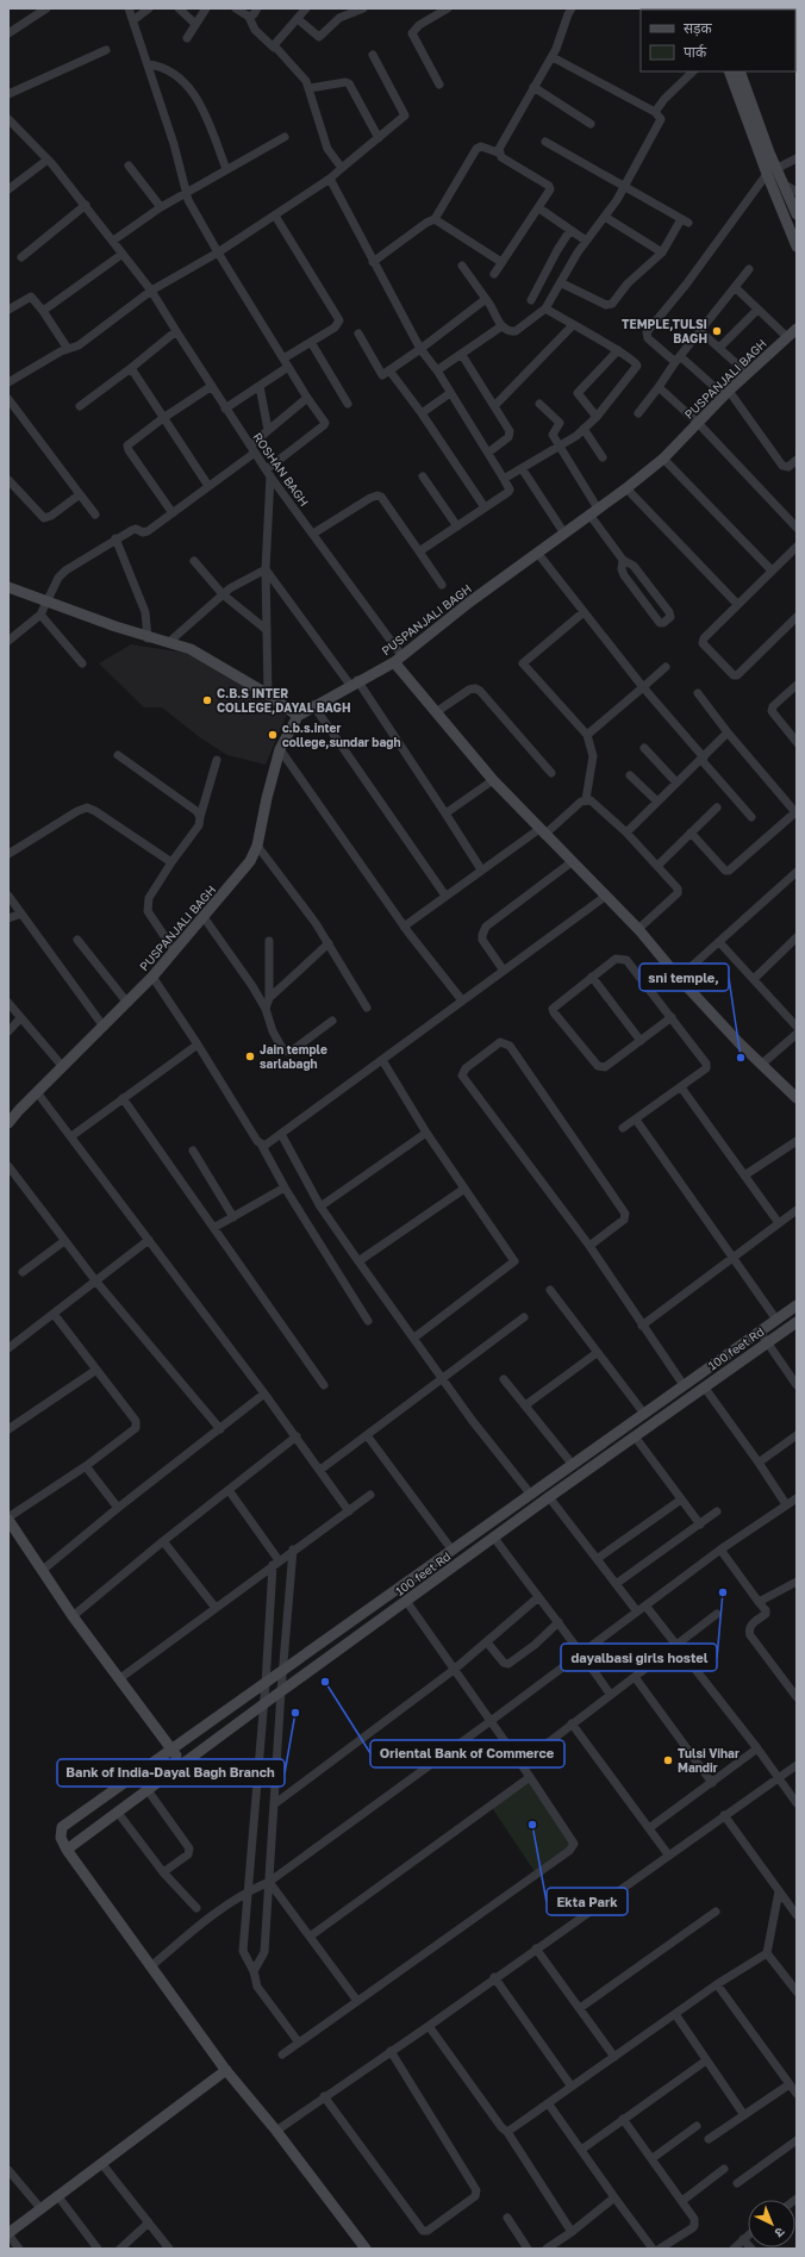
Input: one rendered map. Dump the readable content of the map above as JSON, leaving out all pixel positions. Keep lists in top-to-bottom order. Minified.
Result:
{"streets":{"street":["PUSPANJALI BAGH","ROSHAN BAGH","100 feet Rd"]},"crossings":[["PUSPANJALI BAGH","ROSHAN BAGH"]],"places":["TEMPLE,TULSI BAGH","C.B.S INTER COLLEGE,DAYAL BAGH","c.b.s.inter college,sundar bagh","Jain temple sarlabagh","sni temple,","dayalbasi girls hostel","Oriental Bank of Commerce","Bank of India-Dayal Bagh Branch","Tulsi Vihar Mandir","Ekta Park"],"legend":["सड़क","पार्क"],"north":"bottom right"}
